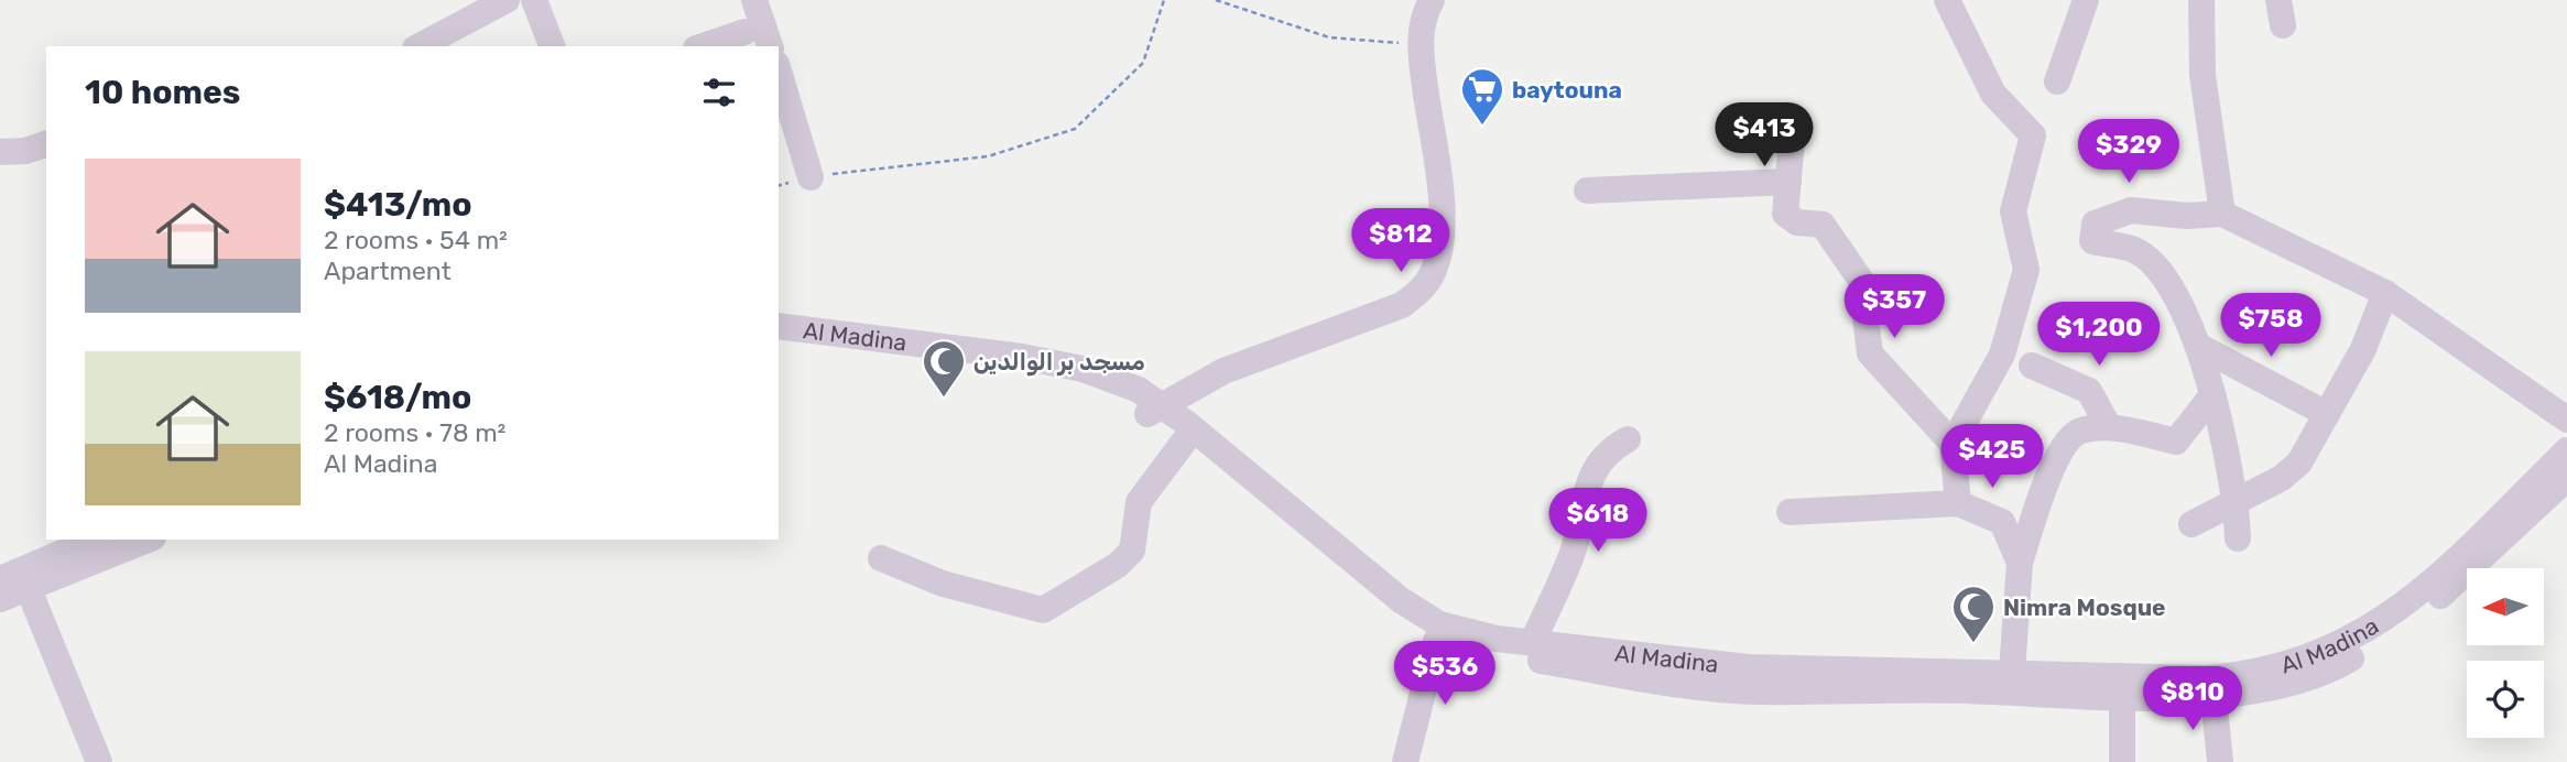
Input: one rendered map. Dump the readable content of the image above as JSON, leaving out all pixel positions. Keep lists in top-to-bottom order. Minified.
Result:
{"streets":{"street":["Al Madina"]},"places":{"supermarket":["baytouna"],"mosque":["مسجد بر الوالدين","Nimra Mosque"]},"north":"left","page":{"heading":"10 homes","price":["$413","$329","$812","$357","$758","$1,200","$425","$618","$536","$810"],"list":[{"name":"$413/mo","note":"2 rooms · 54 m² · Apartment"},{"name":"$618/mo","note":"2 rooms · 78 m² · Al Madina"}]}}
